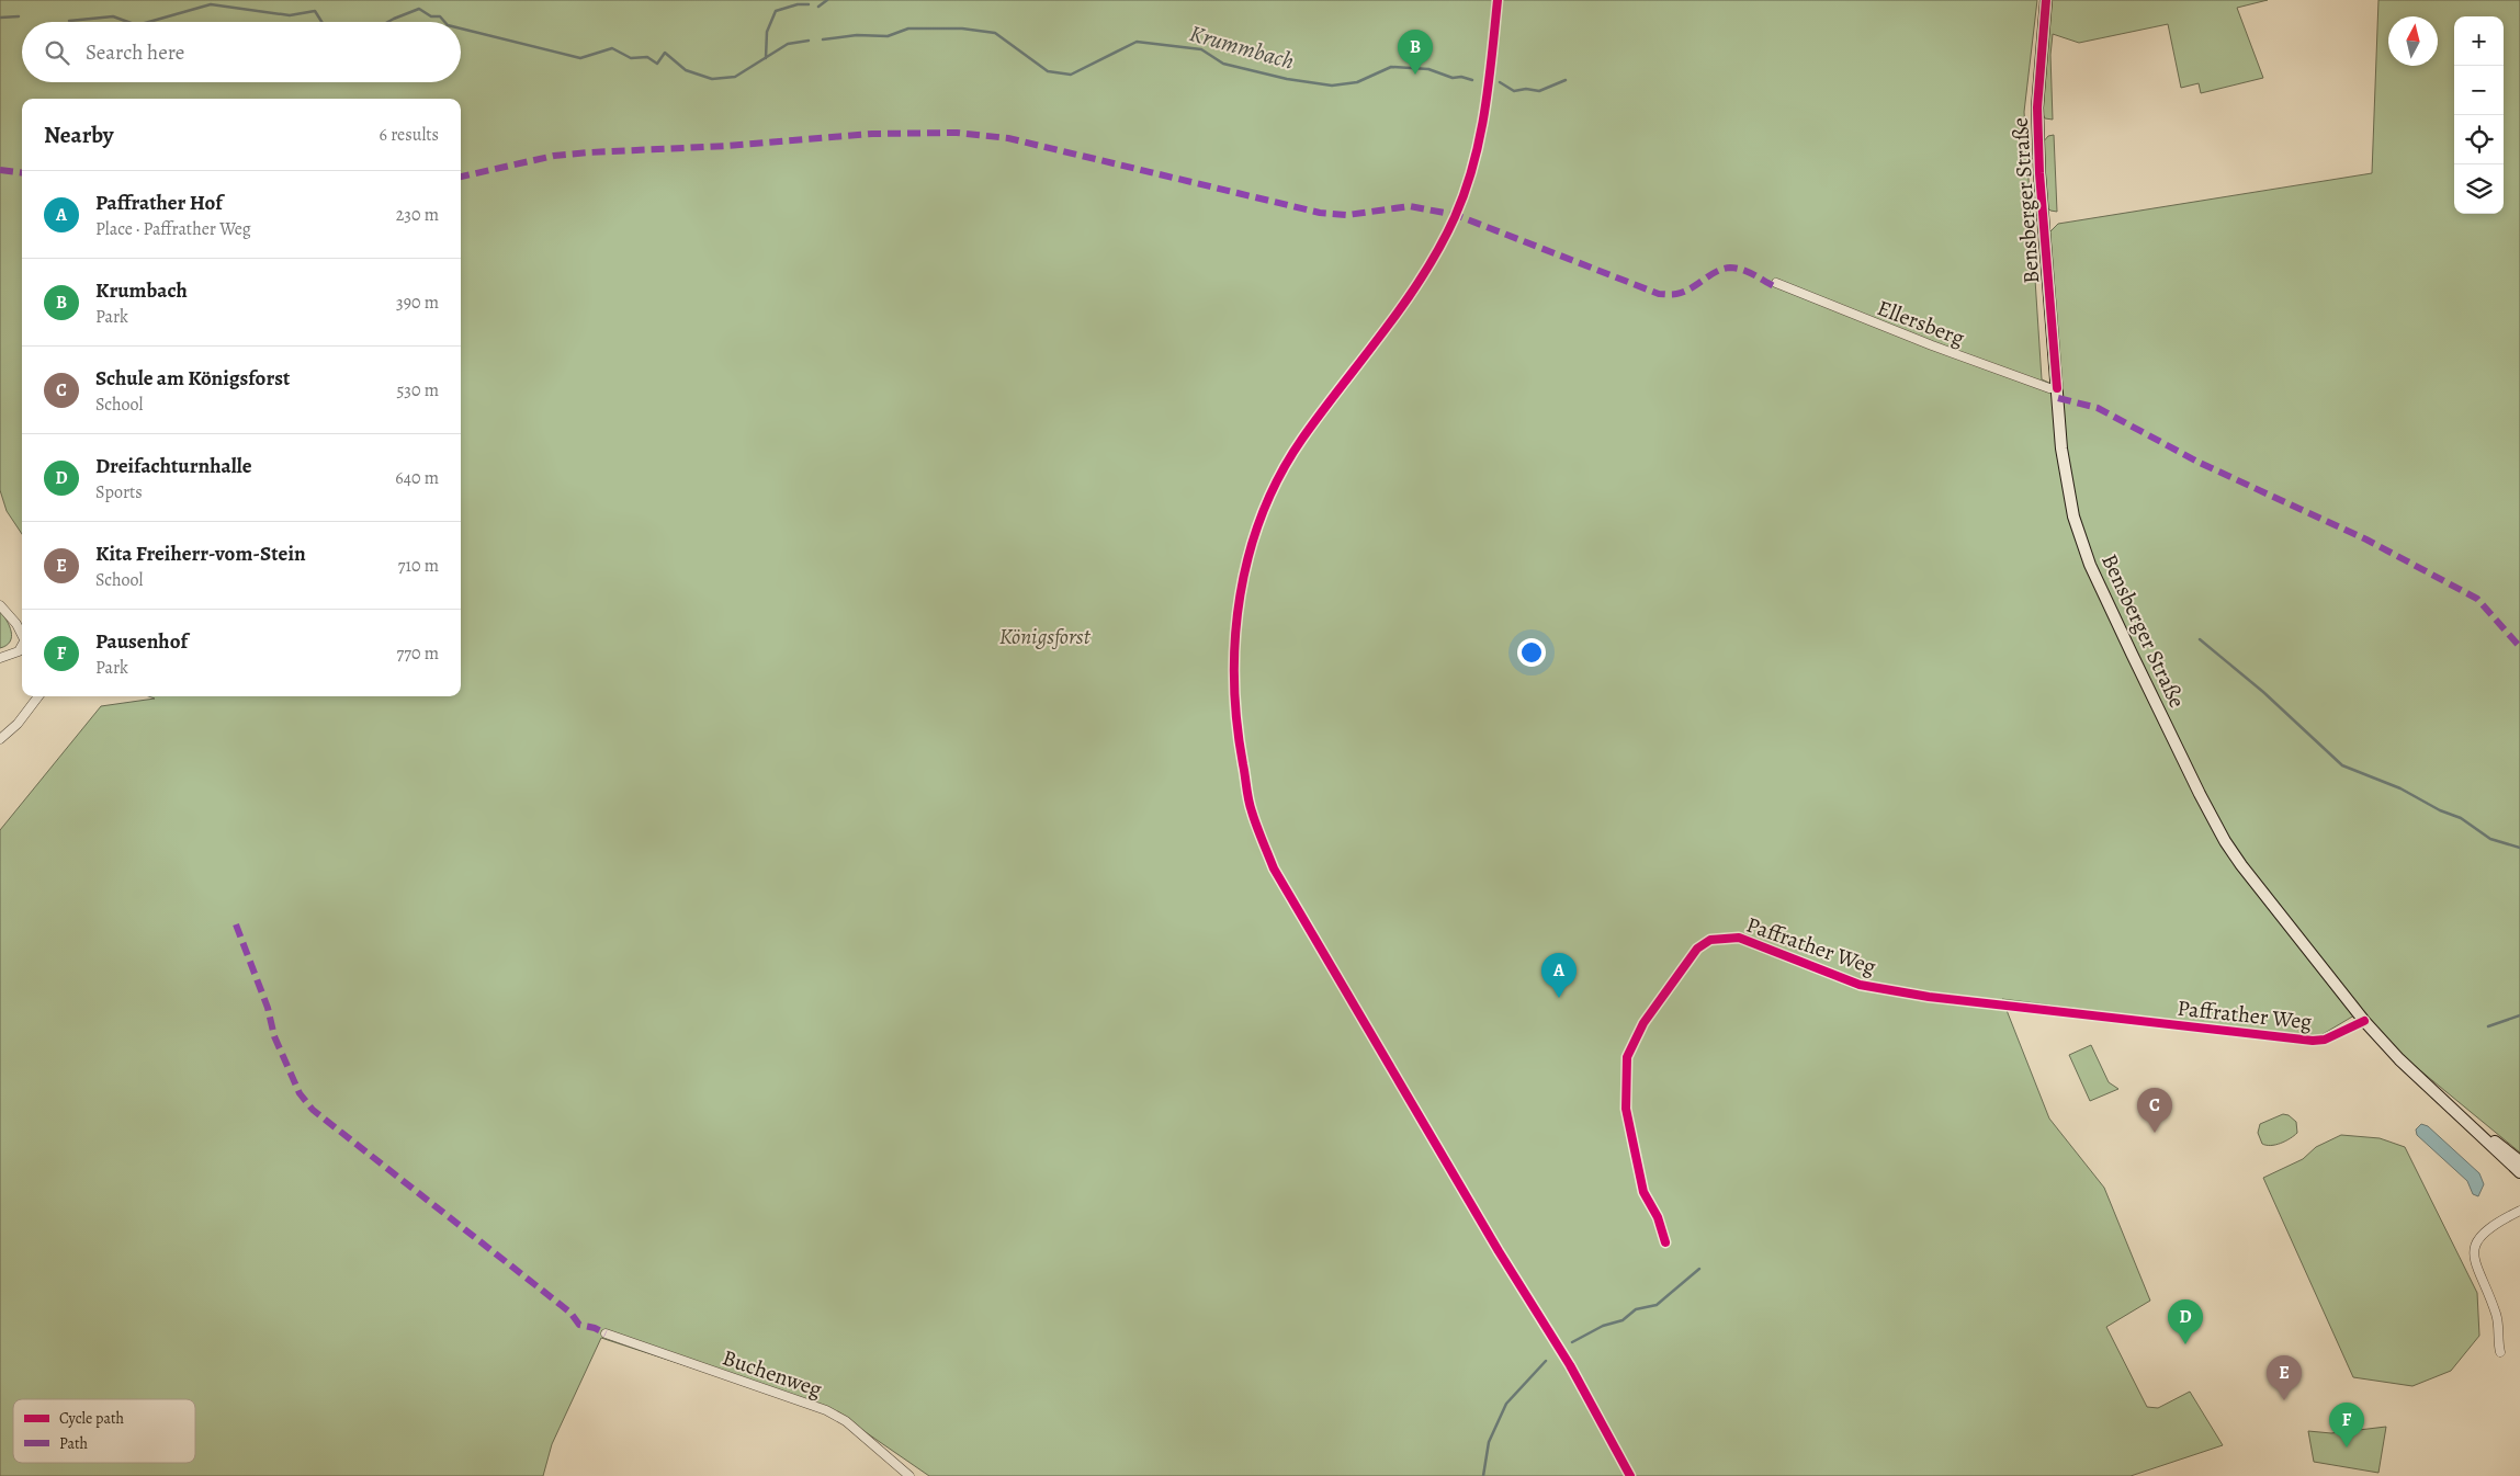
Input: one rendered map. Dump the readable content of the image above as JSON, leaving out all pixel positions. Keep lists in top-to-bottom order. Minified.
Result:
{"streets":{"main road":["Bensberger Straße"],"street":["Ellersberg","Paffrather Weg","Buchenweg"]},"crossings":[["Bensberger Straße","Ellersberg"],["Bensberger Straße","Paffrather Weg"]],"water":["Krummbach"],"parks":["Königsforst"],"legend":["Cycle path","Path"],"north":"top","page":{"map_buttons":["+","−"],"search":"Search here","pins":["B","A","C","D","E","F"],"heading":["Nearby","6 results"],"list":[{"mark":"A","name":"Paffrather Hof","note":"Place · Paffrather Weg","value":"230 m"},{"mark":"B","name":"Krumbach","note":"Park","value":"390 m"},{"mark":"C","name":"Schule am Königsforst","note":"School","value":"530 m"},{"mark":"D","name":"Dreifachturnhalle","note":"Sports","value":"640 m"},{"mark":"E","name":"Kita Freiherr-vom-Stein","note":"School","value":"710 m"},{"mark":"F","name":"Pausenhof","note":"Park","value":"770 m"}]}}
